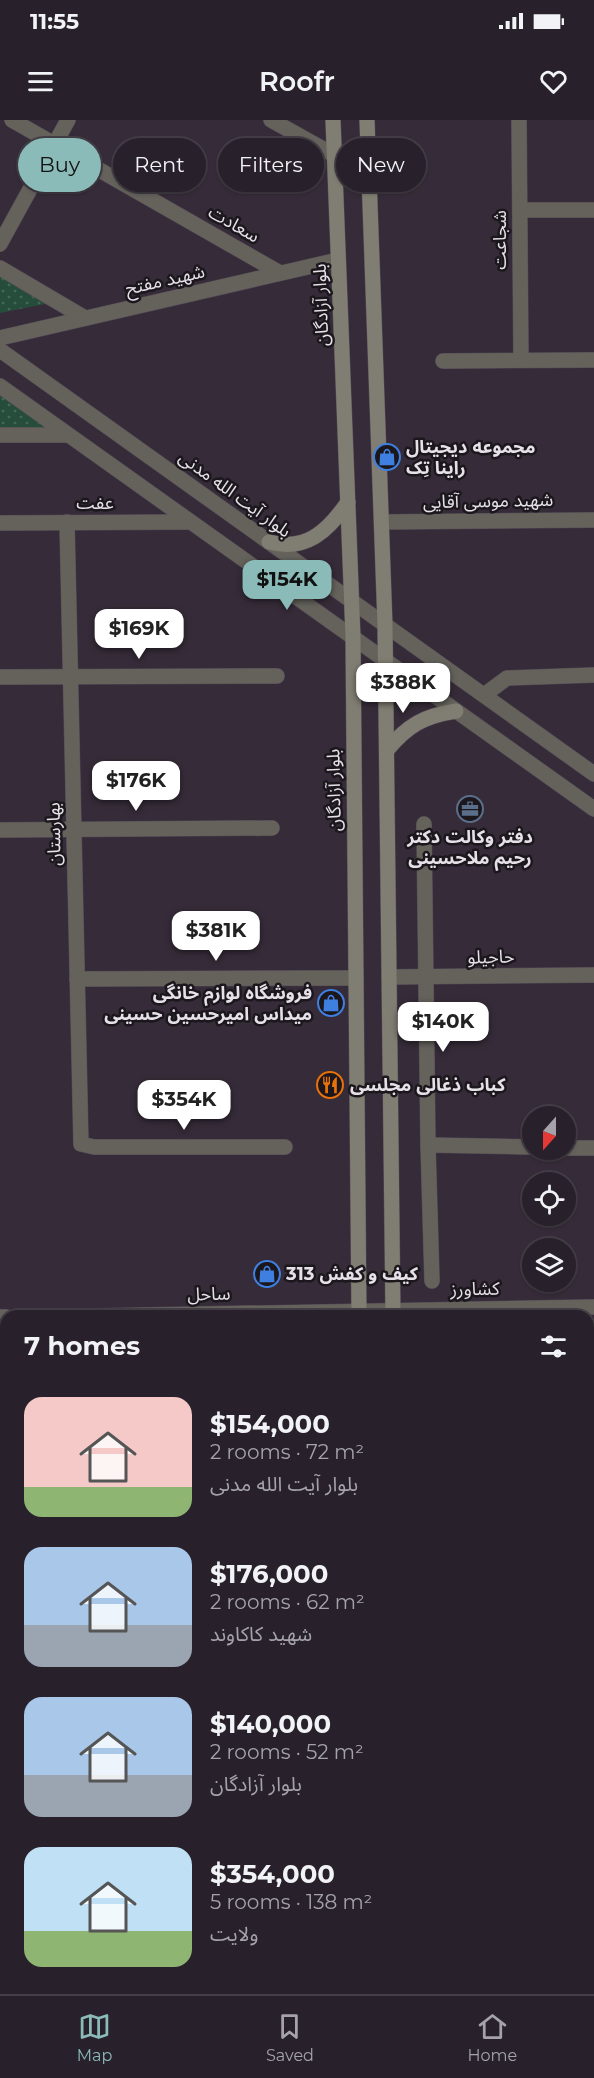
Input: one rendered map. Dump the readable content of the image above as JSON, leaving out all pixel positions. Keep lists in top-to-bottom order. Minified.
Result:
{"streets":{"main road":["بلوار آزادگان"],"street":["سعادت","شجاعت","شهید مفتح","بلوار آیت الله مدنی","شهید موسی آقایی","عفت","بهارستان","حاجیلو","کشاورز"]},"crossings":[["سعادت","شهید مفتح"],["شهید مفتح","بلوار آزادگان"],["بلوار آزادگان","بلوار آیت الله مدنی"],["عفت","بهارستان"]],"places":{"shop":["مجموعه دیجیتال راینا تِک","فروشگاه لوازم خانگی میداس امیرحسین حسینی","کیف و کفش 313"],"office":["دفتر وکالت دکتر رحیم ملاحسینی"],"restaurant":["کباب ذغالی مجلسی"]},"north":"bottom","page":{"status":"11:55","header":"Roofr","chip":["Buy","Rent","Filters","New"],"price":["$154K","$169K","$388K","$176K","$381K","$140K","$354K"],"heading":"7 homes","list":[{"name":"$154,000","note":"2 rooms · 72 m² · بلوار آیت الله مدنی"},{"name":"$176,000","note":"2 rooms · 62 m² · شهید کاکاوند"},{"name":"$140,000","note":"2 rooms · 52 m² · بلوار آزادگان"},{"name":"$354,000","note":"5 rooms · 138 m² · ولایت"}],"tabs":["Map","Saved","Home"]}}
